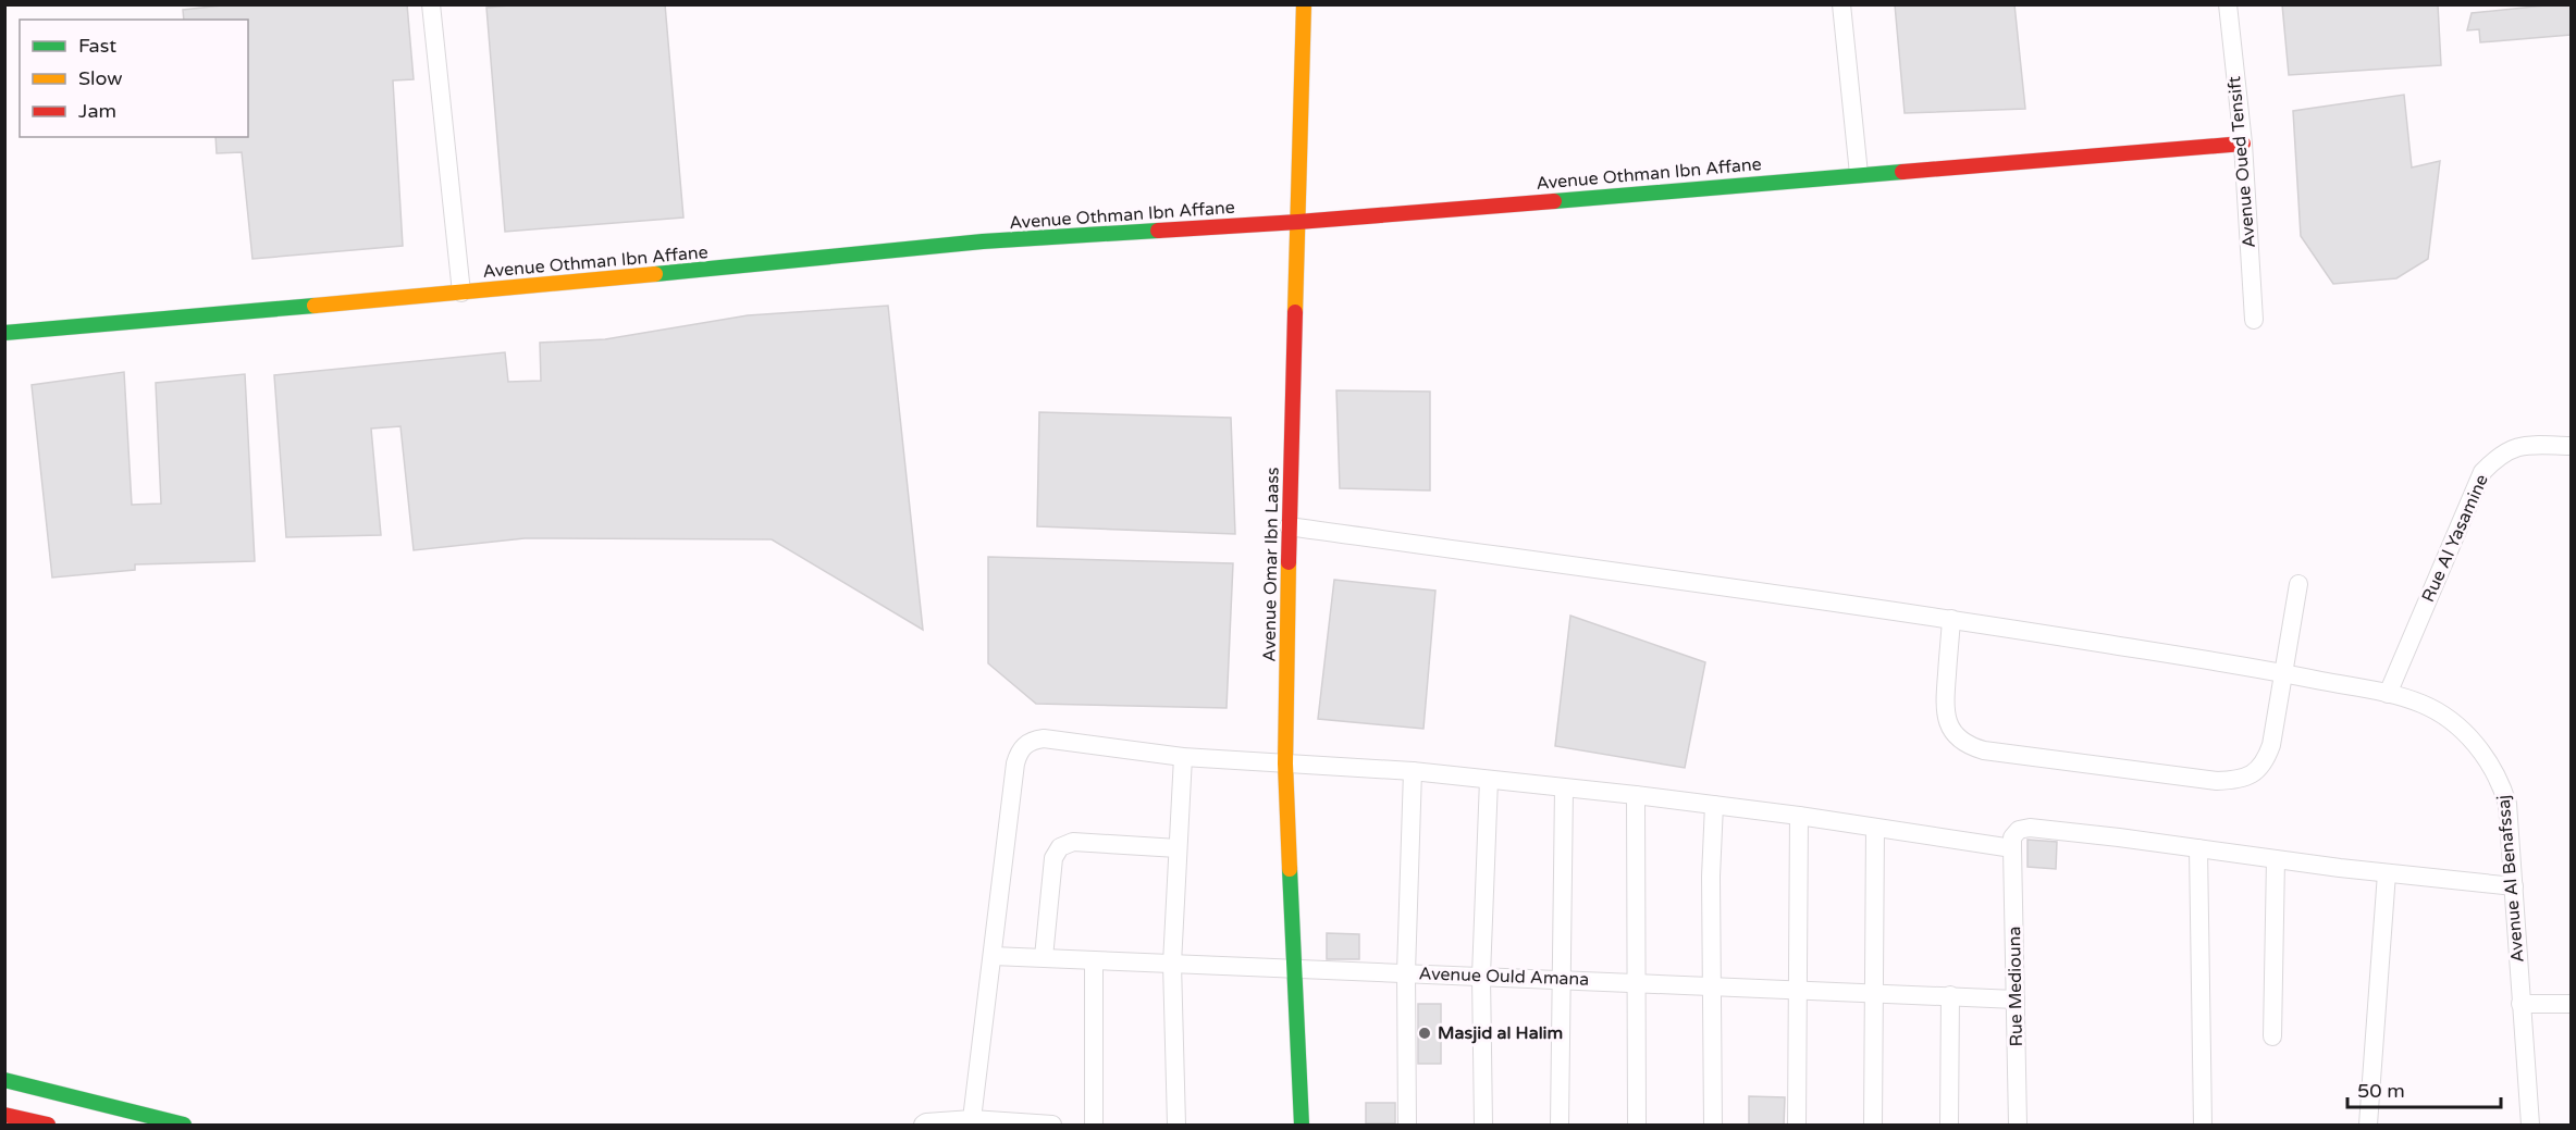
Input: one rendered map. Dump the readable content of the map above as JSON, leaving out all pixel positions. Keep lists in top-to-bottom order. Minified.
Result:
{"streets":{"street":["Avenue Oued Tensift","Avenue Othman Ibn Affane","Rue Al Yasamine","Avenue Omar Ibn Laass","Avenue Al Benafssaj","Avenue Ould Amana","Rue Mediouna"]},"crossings":[["Avenue Oued Tensift","Avenue Othman Ibn Affane"],["Avenue Othman Ibn Affane","Avenue Omar Ibn Laass"],["Rue Al Yasamine","Avenue Al Benafssaj"],["Avenue Omar Ibn Laass","Avenue Al Benafssaj"],["Avenue Omar Ibn Laass","Avenue Ould Amana"],["Avenue Ould Amana","Rue Mediouna"]],"places":["Masjid al Halim"],"legend":["Fast","Slow","Jam"],"scale_bar":"50 m"}
